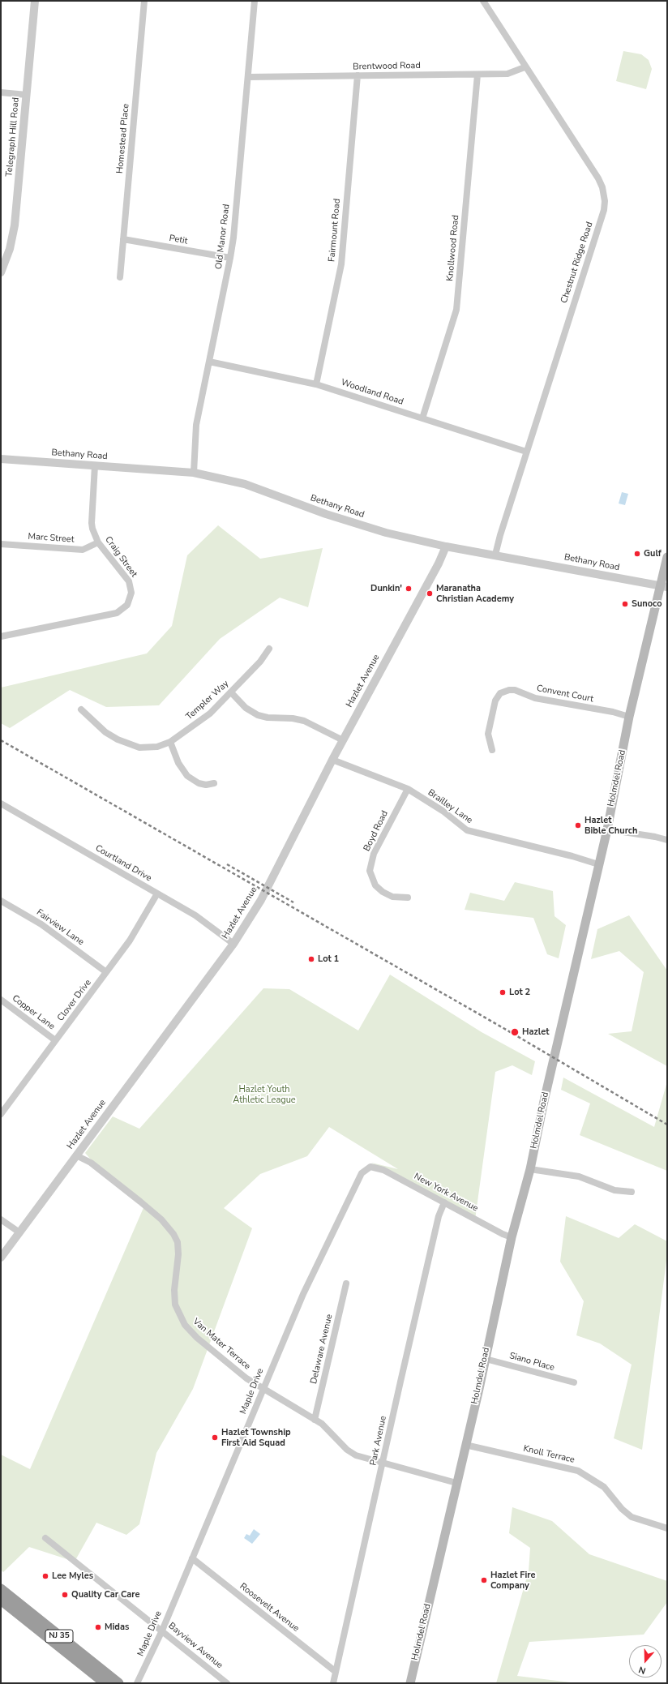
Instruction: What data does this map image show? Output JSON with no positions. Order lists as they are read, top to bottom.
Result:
{
  "streets": {
    "highway": ["NJ 35"],
    "main road": ["Holmdel Road"],
    "street": [
      "Brentwood Road",
      "Telegraph Hill Road",
      "Homestead Place",
      "Fairmount Road",
      "Old Manor Road",
      "Petit",
      "Knollwood Road",
      "Chestnut Ridge Road",
      "Woodland Road",
      "Bethany Road",
      "Marc Street",
      "Craig Street",
      "Hazlet Avenue",
      "Convent Court",
      "Templer Way",
      "Brailley Lane",
      "Boyd Road",
      "Courtland Drive",
      "Fairview Lane",
      "Clover Drive",
      "Copper Lane",
      "New York Avenue",
      "Van Mater Terrace",
      "Delaware Avenue",
      "Siano Place",
      "Maple Drive",
      "Park Avenue",
      "Knoll Terrace",
      "Roosevelt Avenue",
      "Bayview Avenue"
    ]
  },
  "crossings": [
    ["Brentwood Road", "Fairmount Road"],
    ["Brentwood Road", "Old Manor Road"],
    ["Brentwood Road", "Knollwood Road"],
    ["Brentwood Road", "Chestnut Ridge Road"],
    ["Homestead Place", "Petit"],
    ["Fairmount Road", "Woodland Road"],
    ["Old Manor Road", "Petit"],
    ["Old Manor Road", "Woodland Road"],
    ["Old Manor Road", "Bethany Road"],
    ["Knollwood Road", "Woodland Road"],
    ["Chestnut Ridge Road", "Woodland Road"],
    ["Chestnut Ridge Road", "Bethany Road"],
    ["Bethany Road", "Craig Street"],
    ["Bethany Road", "Hazlet Avenue"],
    ["Bethany Road", "Holmdel Road"],
    ["Marc Street", "Craig Street"],
    ["Hazlet Avenue", "Brailley Lane"],
    ["Hazlet Avenue", "Courtland Drive"],
    ["Hazlet Avenue", "Van Mater Terrace"],
    ["Convent Court", "Holmdel Road"],
    ["Holmdel Road", "Brailley Lane"],
    ["Holmdel Road", "New York Avenue"],
    ["Holmdel Road", "Van Mater Terrace"],
    ["Holmdel Road", "Siano Place"],
    ["Holmdel Road", "Knoll Terrace"],
    ["Brailley Lane", "Boyd Road"],
    ["Courtland Drive", "Clover Drive"],
    ["Fairview Lane", "Clover Drive"],
    ["Clover Drive", "Copper Lane"],
    ["New York Avenue", "Maple Drive"],
    ["New York Avenue", "Park Avenue"],
    ["Van Mater Terrace", "Delaware Avenue"],
    ["Van Mater Terrace", "Maple Drive"],
    ["Van Mater Terrace", "Park Avenue"],
    ["Maple Drive", "Roosevelt Avenue"],
    ["Maple Drive", "Bayview Avenue"],
    ["Park Avenue", "Roosevelt Avenue"]
  ],
  "parks": ["Hazlet Youth Athletic League"],
  "places": [
    "Gulf",
    "Dunkin'",
    "Maranatha Christian Academy",
    "Sunoco",
    "Hazlet Bible Church",
    "Lot 1",
    "Lot 2",
    "Hazlet",
    "Hazlet Township First Aid Squad",
    "Lee Myles",
    "Hazlet Fire Company",
    "Quality Car Care",
    "Midas"
  ],
  "north": "bottom"
}
